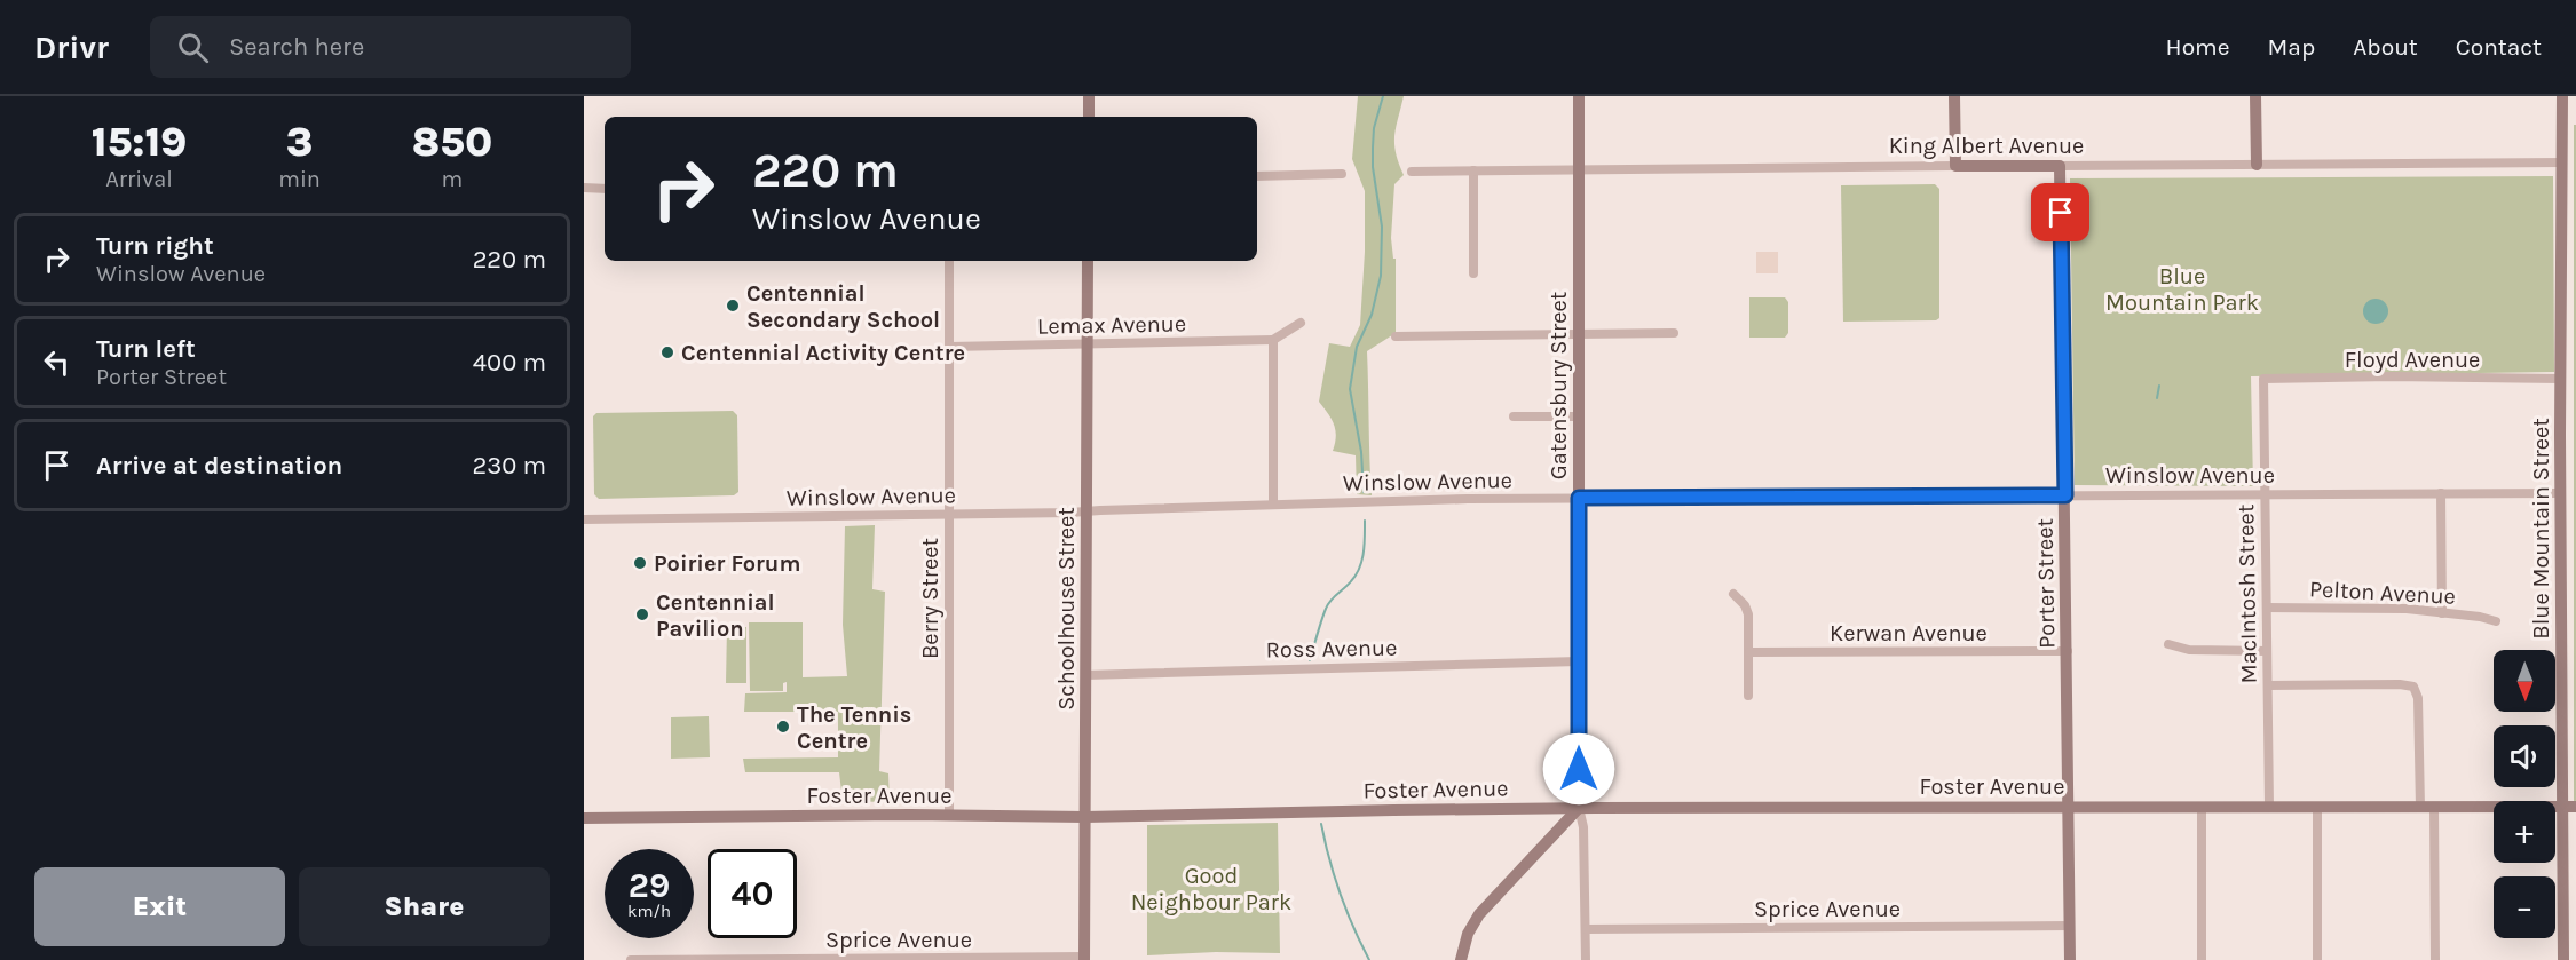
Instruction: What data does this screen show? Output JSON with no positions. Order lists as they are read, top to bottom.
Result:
{
  "streets": {
    "street": [
      "King Albert Avenue",
      "Lemax Avenue",
      "Floyd Avenue",
      "Gatensbury Street",
      "Winslow Avenue",
      "Blue Mountain Street",
      "Porter Street",
      "Pelton Avenue",
      "MacIntosh Street",
      "Berry Street",
      "Schoolhouse Street",
      "Kerwan Avenue",
      "Ross Avenue",
      "Foster Avenue",
      "Sprice Avenue"
    ]
  },
  "crossings": [
    ["King Albert Avenue", "Gatensbury Street"],
    ["King Albert Avenue", "Blue Mountain Street"],
    ["King Albert Avenue", "Porter Street"],
    ["Lemax Avenue", "Berry Street"],
    ["Lemax Avenue", "Schoolhouse Street"],
    ["Floyd Avenue", "Blue Mountain Street"],
    ["Floyd Avenue", "MacIntosh Street"],
    ["Gatensbury Street", "Winslow Avenue"],
    ["Gatensbury Street", "Ross Avenue"],
    ["Gatensbury Street", "Foster Avenue"],
    ["Winslow Avenue", "Blue Mountain Street"],
    ["Winslow Avenue", "Porter Street"],
    ["Winslow Avenue", "MacIntosh Street"],
    ["Winslow Avenue", "Berry Street"],
    ["Winslow Avenue", "Schoolhouse Street"],
    ["Blue Mountain Street", "Foster Avenue"],
    ["Porter Street", "Kerwan Avenue"],
    ["Porter Street", "Foster Avenue"],
    ["Porter Street", "Sprice Avenue"],
    ["Pelton Avenue", "MacIntosh Street"],
    ["MacIntosh Street", "Foster Avenue"],
    ["Berry Street", "Foster Avenue"],
    ["Schoolhouse Street", "Ross Avenue"],
    ["Schoolhouse Street", "Foster Avenue"],
    ["Schoolhouse Street", "Sprice Avenue"]
  ],
  "parks": ["Blue Mountain Park", "Good Neighbour Park"],
  "places": [
    "Centennial Secondary School",
    "Centennial Activity Centre",
    "Poirier Forum",
    "Centennial Pavilion",
    "The Tennis Centre"
  ],
  "north": "bottom",
  "page": {
    "header": "Drivr",
    "search": "Search here",
    "nav": [
      "Home",
      "Map",
      "About",
      "Contact"
    ],
    "eta": [
      "15:19",
      "Arrival",
      "3",
      "min",
      "850",
      "m"
    ],
    "turn": ["220 m", "Winslow Avenue"],
    "list": [
      {
        "name": "Turn right",
        "note": "Winslow Avenue",
        "value": "220 m"
      },
      {
        "name": "Turn left",
        "note": "Porter Street",
        "value": "400 m"
      },
      {
        "name": "Arrive at destination",
        "value": "230 m"
      }
    ],
    "map_buttons": ["+", "−"],
    "speed": "29 km/h",
    "limit": "40",
    "buttons": ["Exit", "Share"]
  }
}
